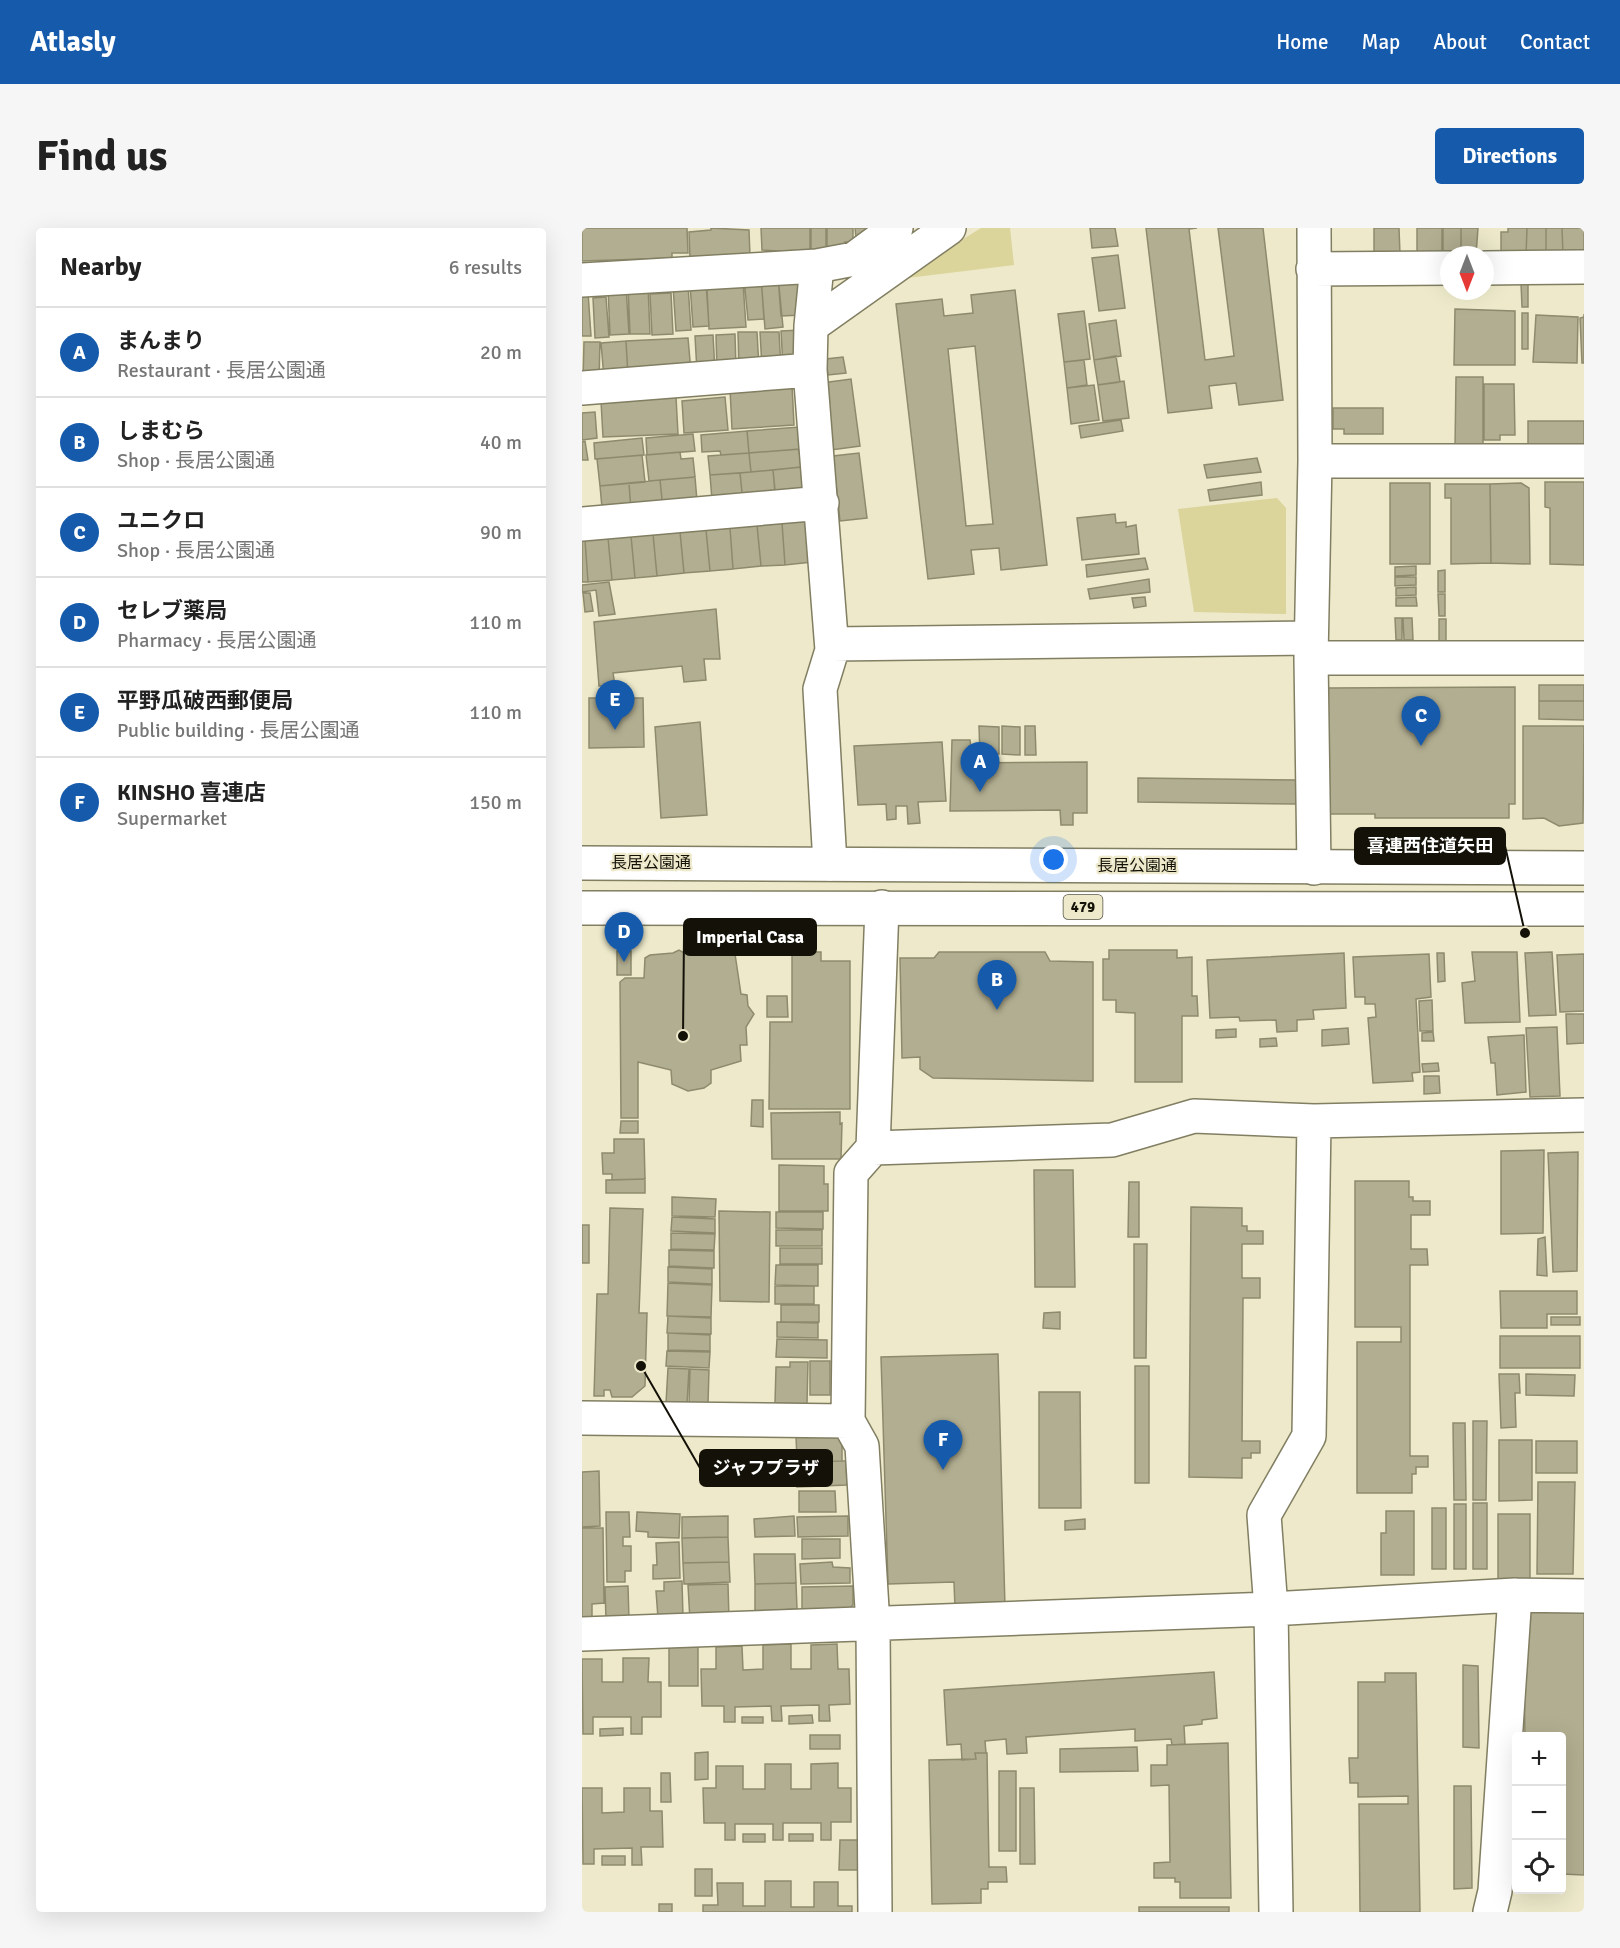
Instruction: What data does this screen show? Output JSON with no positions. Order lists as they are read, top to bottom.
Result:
{
  "streets": {
    "main road": ["長居公園通", "479"]
  },
  "places": ["喜連西住道矢田", "Imperial Casa", "ジャフプラザ"],
  "north": "bottom",
  "page": {
    "header": "Atlasly",
    "nav": [
      "Home",
      "Map",
      "About",
      "Contact"
    ],
    "buttons": "Directions",
    "title": "Find us",
    "heading": ["Nearby", "6 results"],
    "list": [
      {
        "mark": "A",
        "name": "まんまり",
        "note": "Restaurant · 長居公園通",
        "value": "20 m"
      },
      {
        "mark": "B",
        "name": "しまむら",
        "note": "Shop · 長居公園通",
        "value": "40 m"
      },
      {
        "mark": "C",
        "name": "ユニクロ",
        "note": "Shop · 長居公園通",
        "value": "90 m"
      },
      {
        "mark": "D",
        "name": "セレブ薬局",
        "note": "Pharmacy · 長居公園通",
        "value": "110 m"
      },
      {
        "mark": "E",
        "name": "平野瓜破西郵便局",
        "note": "Public building · 長居公園通",
        "value": "110 m"
      },
      {
        "mark": "F",
        "name": "KINSHO 喜連店",
        "note": "Supermarket",
        "value": "150 m"
      }
    ],
    "pins": [
      "E",
      "C",
      "A",
      "D",
      "B",
      "F"
    ],
    "map_buttons": ["+", "−"]
  }
}
